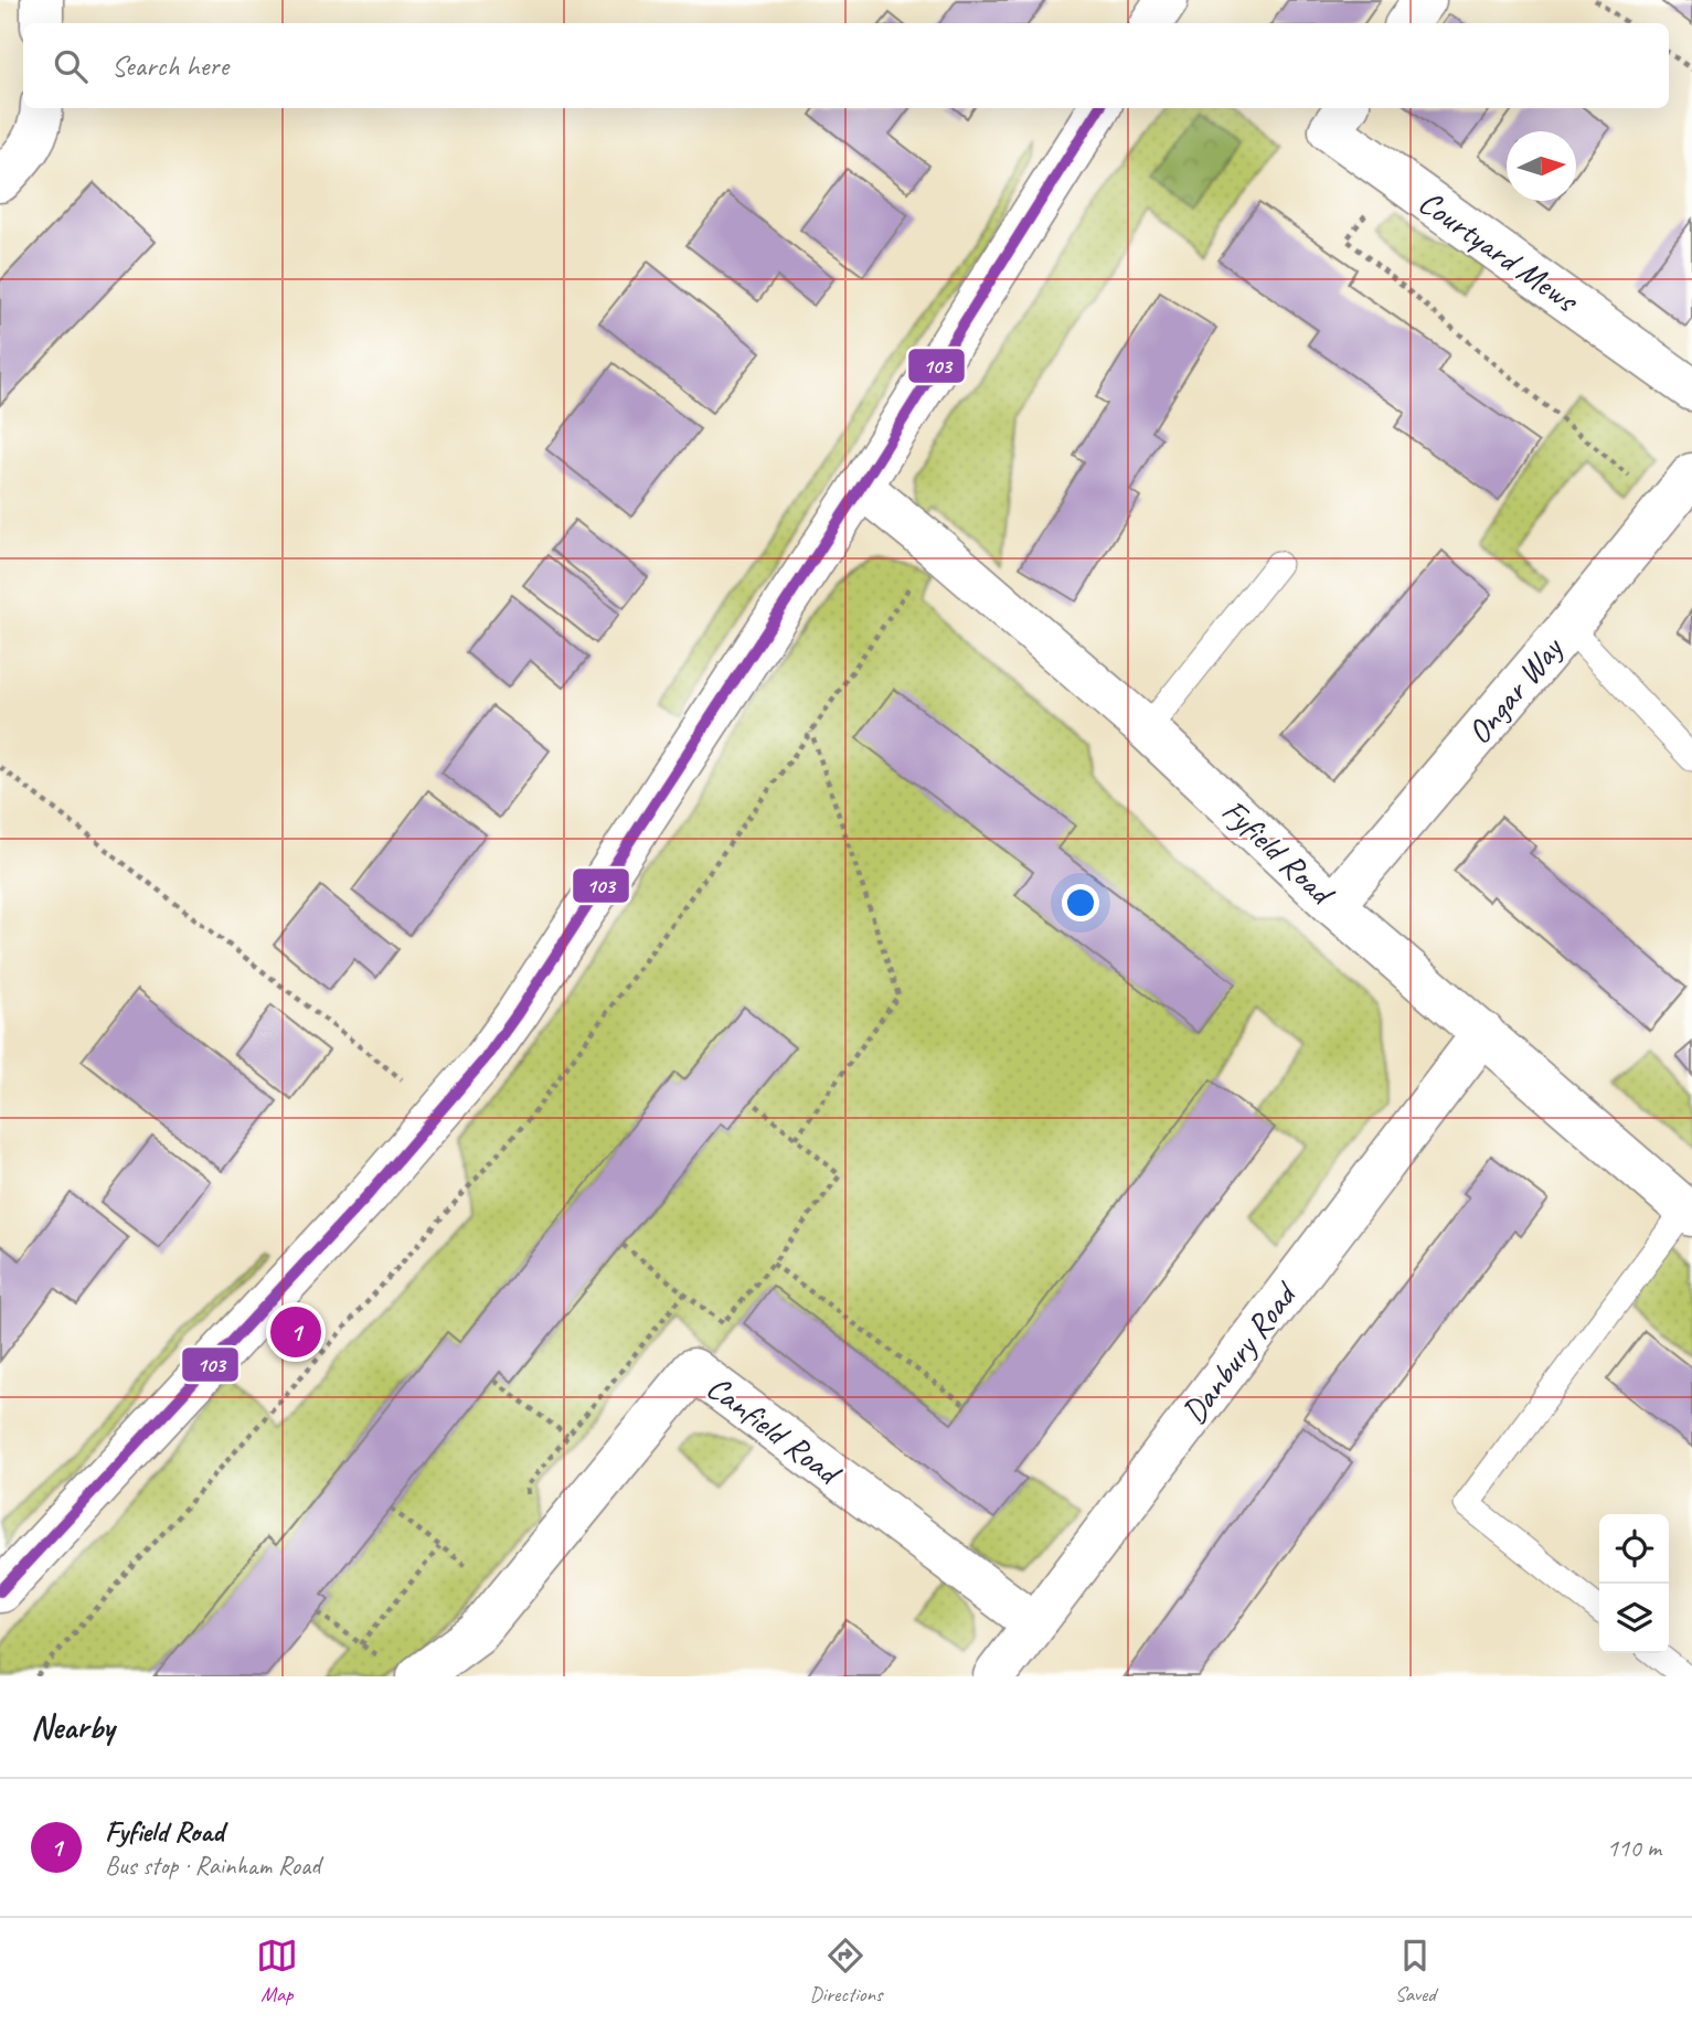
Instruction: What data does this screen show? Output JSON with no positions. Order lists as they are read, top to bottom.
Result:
{
  "streets": {
    "street": [
      "Courtyard Mews",
      "Ongar Way",
      "Fyfield Road",
      "Danbury Road",
      "Canfield Road"
    ]
  },
  "crossings": [
    ["Ongar Way", "Fyfield Road"],
    ["Fyfield Road", "Danbury Road"],
    ["Danbury Road", "Canfield Road"]
  ],
  "lines": ["transit line 103"],
  "north": "right",
  "page": {
    "search": "Search here",
    "pins": "1",
    "heading": "Nearby",
    "list": [
      {
        "mark": "1",
        "name": "Fyfield Road",
        "note": "Bus stop · Rainham Road",
        "value": "110 m"
      }
    ],
    "nav": ["Map", "Directions", "Saved"]
  }
}
